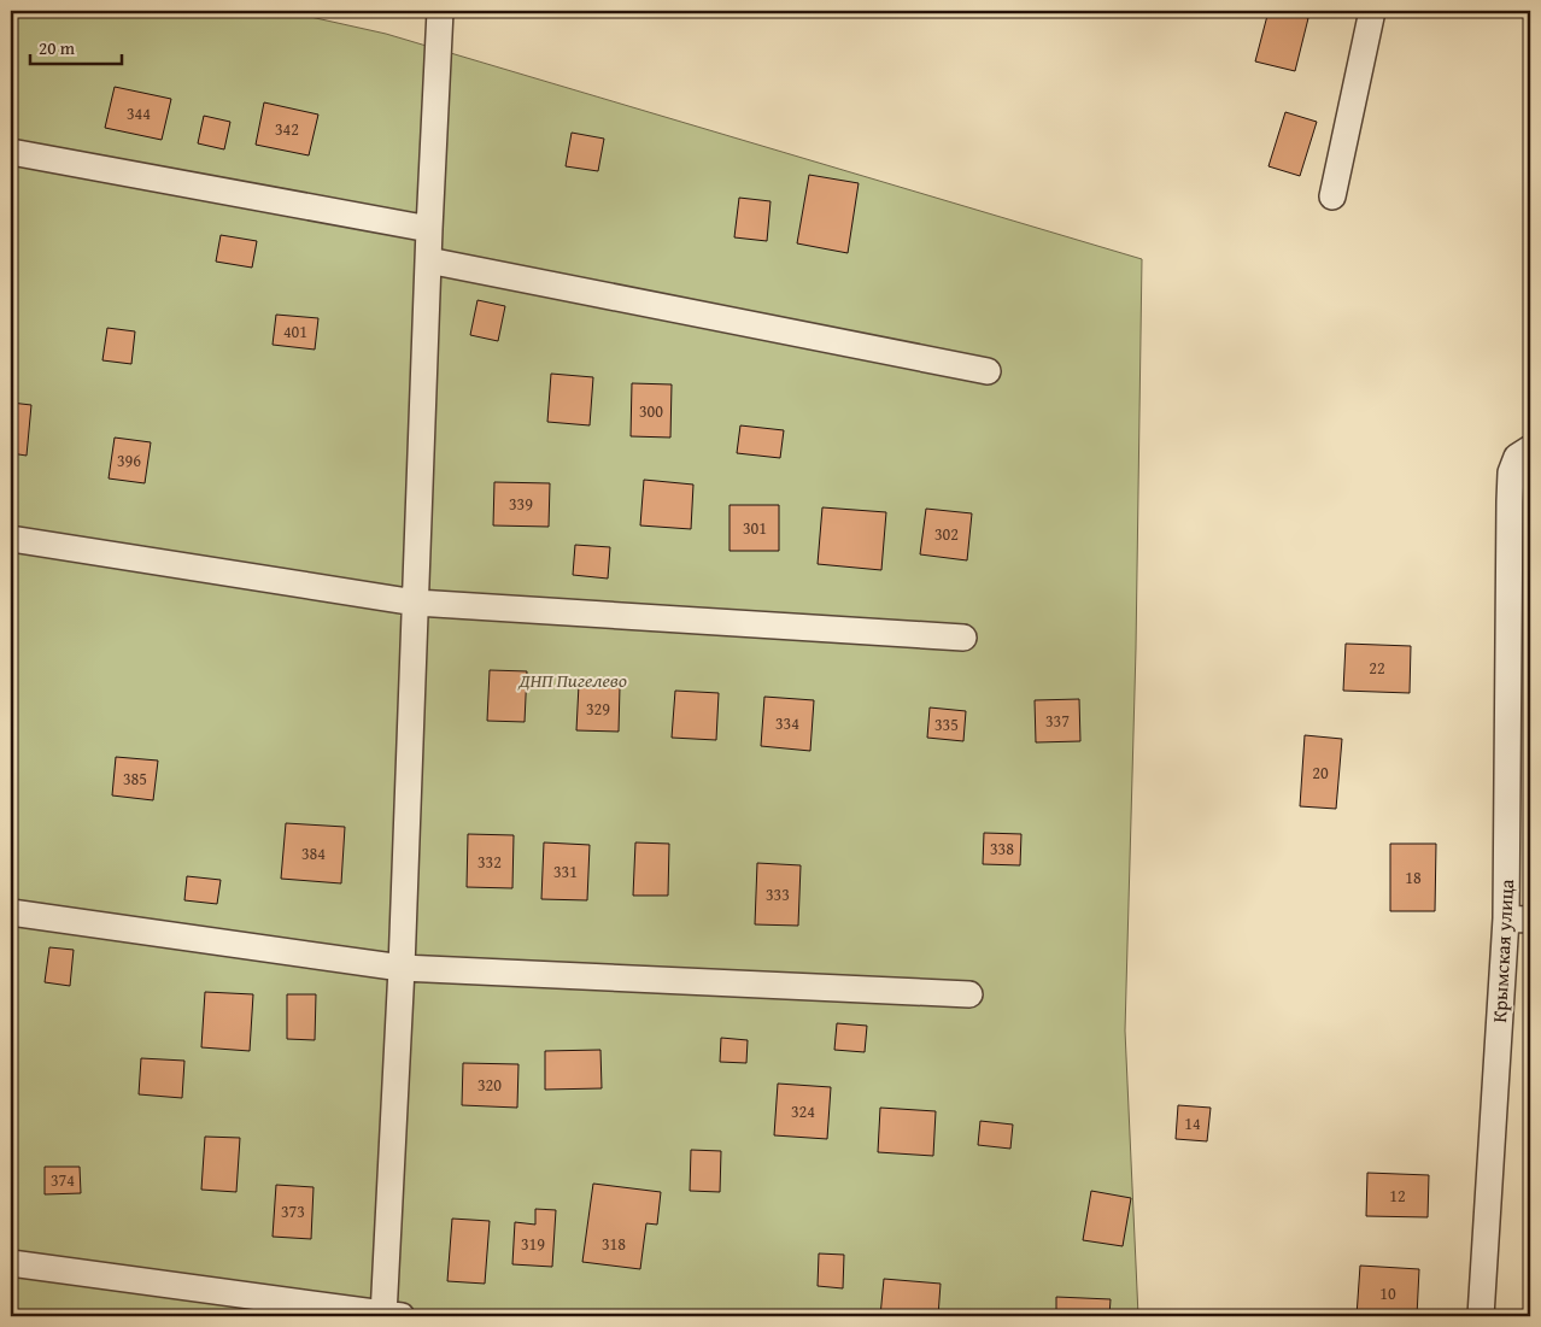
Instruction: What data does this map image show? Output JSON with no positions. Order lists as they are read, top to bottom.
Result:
{
  "streets": {
    "street": ["Крымская улица"]
  },
  "parks": ["ДНП Пигелево"],
  "house_numbers": [
    "344",
    "342",
    "401",
    "300",
    "396",
    "339",
    "301",
    "302",
    "22",
    "329",
    "337",
    "334",
    "335",
    "20",
    "385",
    "338",
    "384",
    "332",
    "331",
    "18",
    "333",
    "320",
    "324",
    "14",
    "374",
    "12",
    "373",
    "319",
    "318",
    "10"
  ],
  "scale_bar": "20 m"
}
